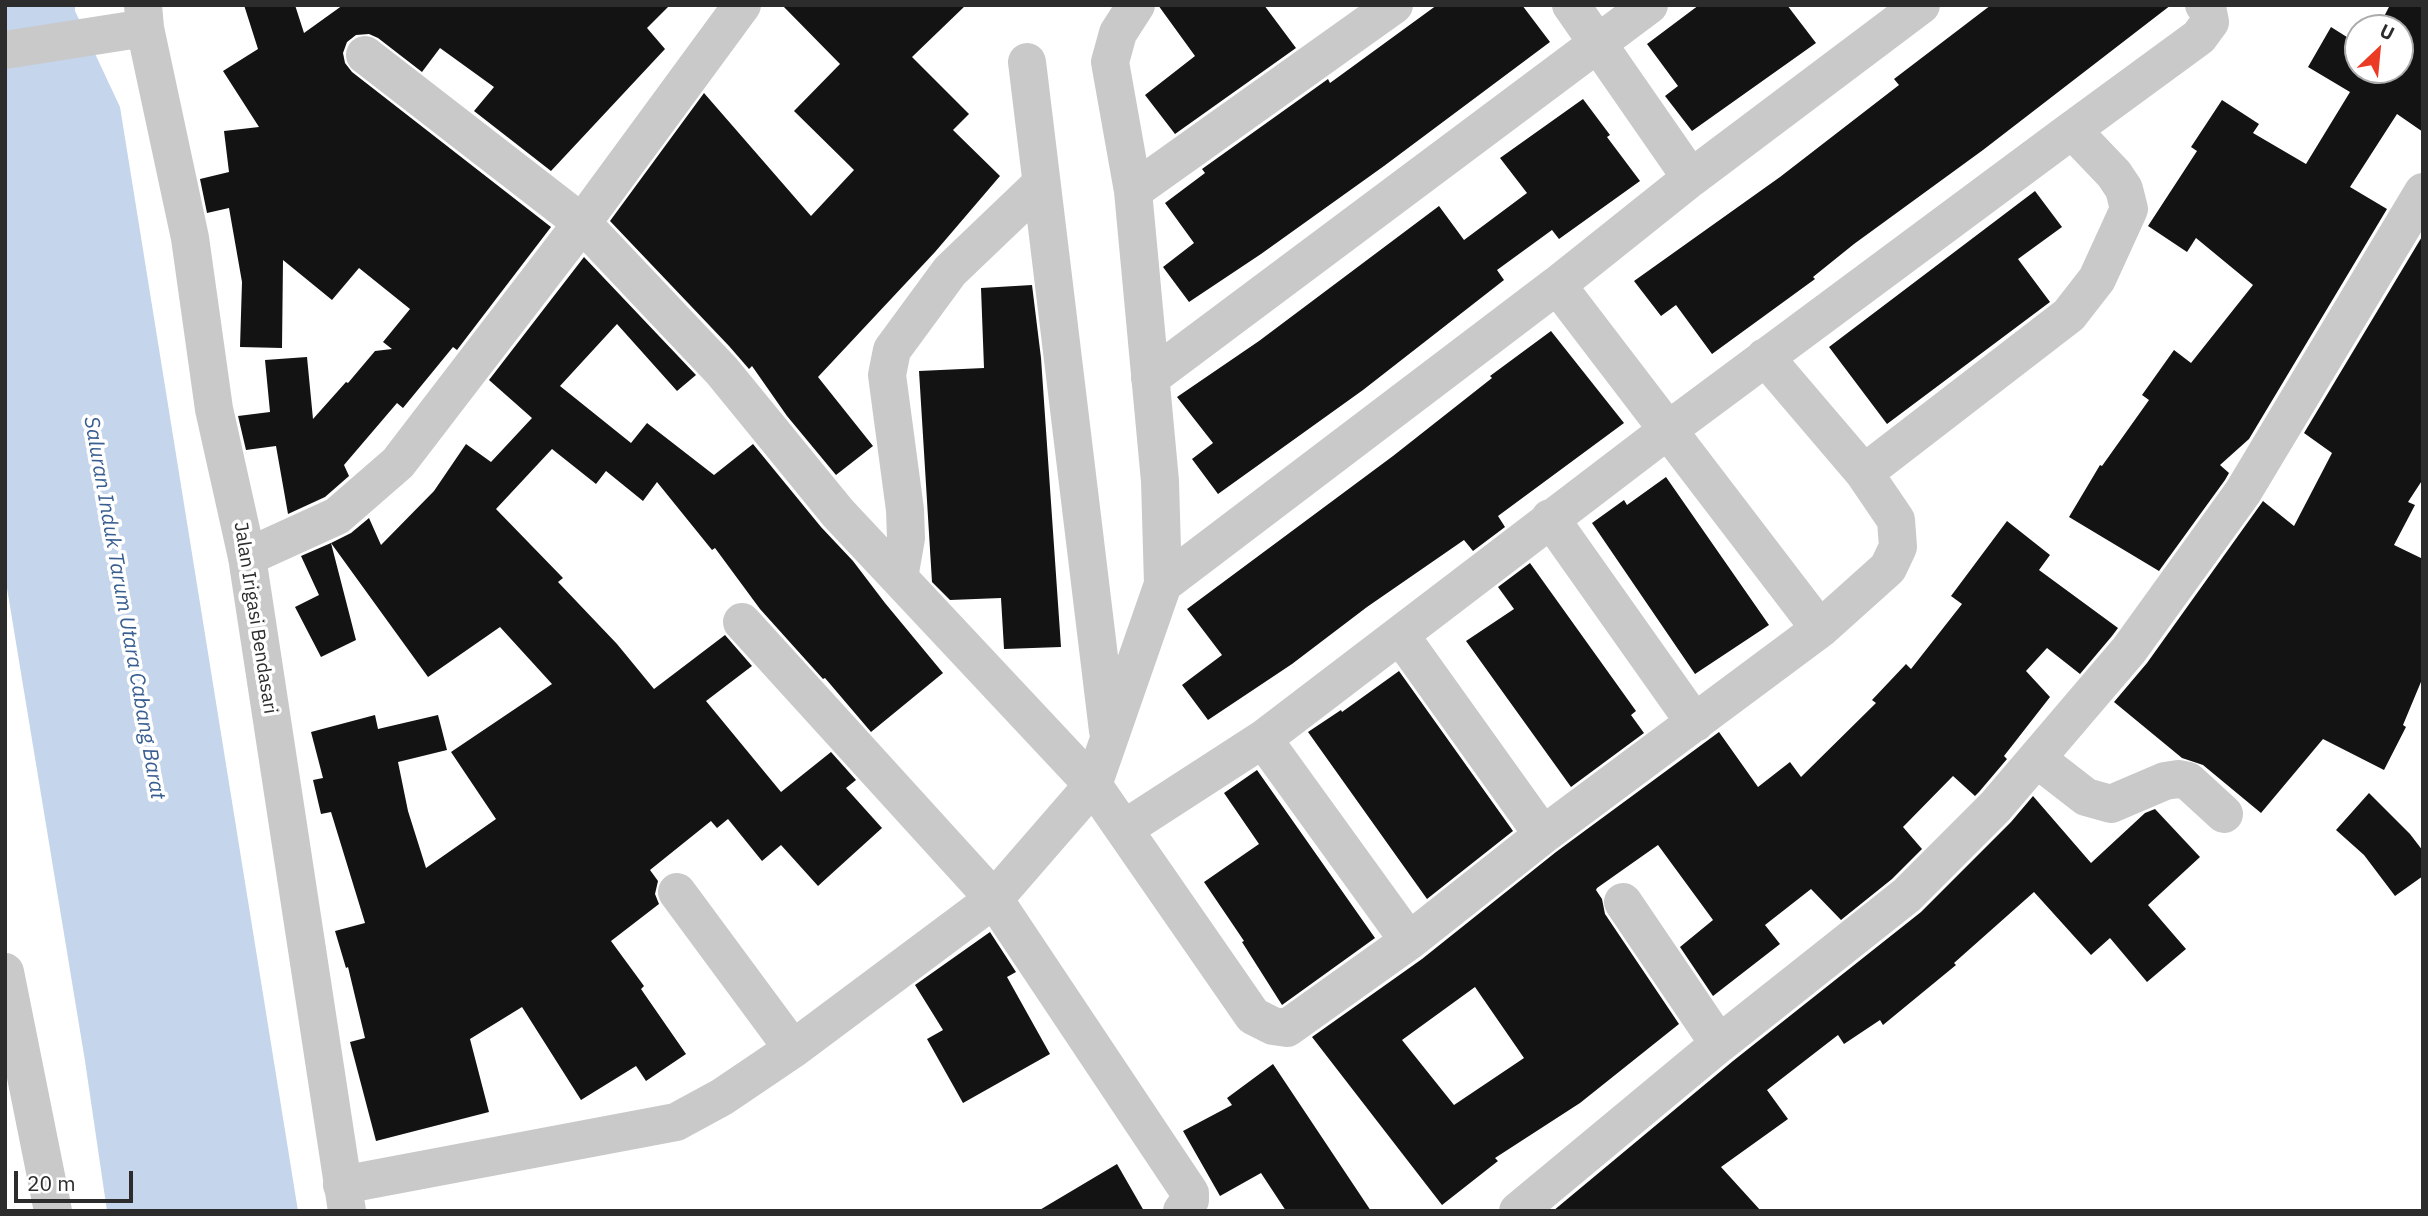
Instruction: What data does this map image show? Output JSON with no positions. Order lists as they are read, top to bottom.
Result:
{
  "streets": {
    "street": ["Jalan Irigasi Bendasari"]
  },
  "water": ["Saluran Induk Tarum Utara Cabang Barat"],
  "scale_bar": "20 m",
  "north": "top right"
}
